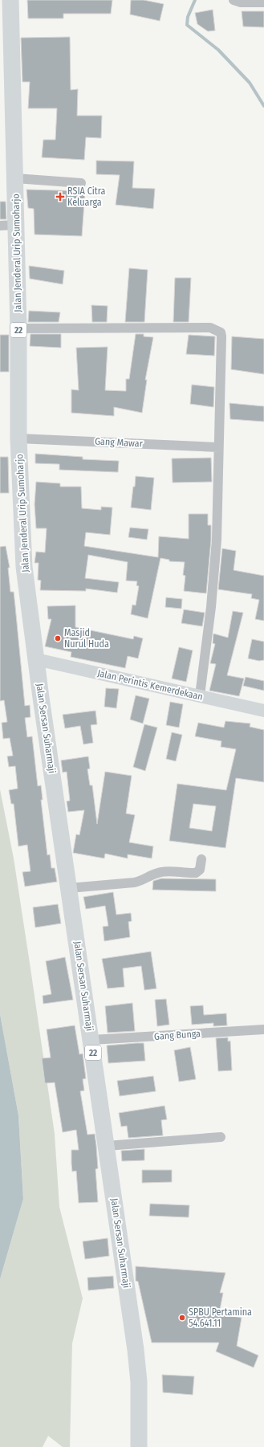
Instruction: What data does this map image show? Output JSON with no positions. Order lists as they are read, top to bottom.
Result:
{
  "streets": {
    "highway": ["Jalan Jenderal Urip Sumoharjo", "22", "Jalan Sersan Suharmaji"],
    "main road": ["Jalan Perintis Kemerdekaan"],
    "street": ["Gang Mawar", "Gang Bunga"]
  },
  "crossings": [
    ["Jalan Jenderal Urip Sumoharjo", "Gang Mawar"],
    ["Jalan Jenderal Urip Sumoharjo", "Jalan Perintis Kemerdekaan"],
    ["Jalan Jenderal Urip Sumoharjo", "Jalan Sersan Suharmaji"],
    ["Jalan Perintis Kemerdekaan", "Jalan Sersan Suharmaji"],
    ["Jalan Sersan Suharmaji", "Gang Bunga"]
  ],
  "places": {
    "health": ["RSIA Citra Keluarga"],
    "other": ["Masjid Nurul Huda", "SPBU Pertamina 54.641.11"]
  }
}
